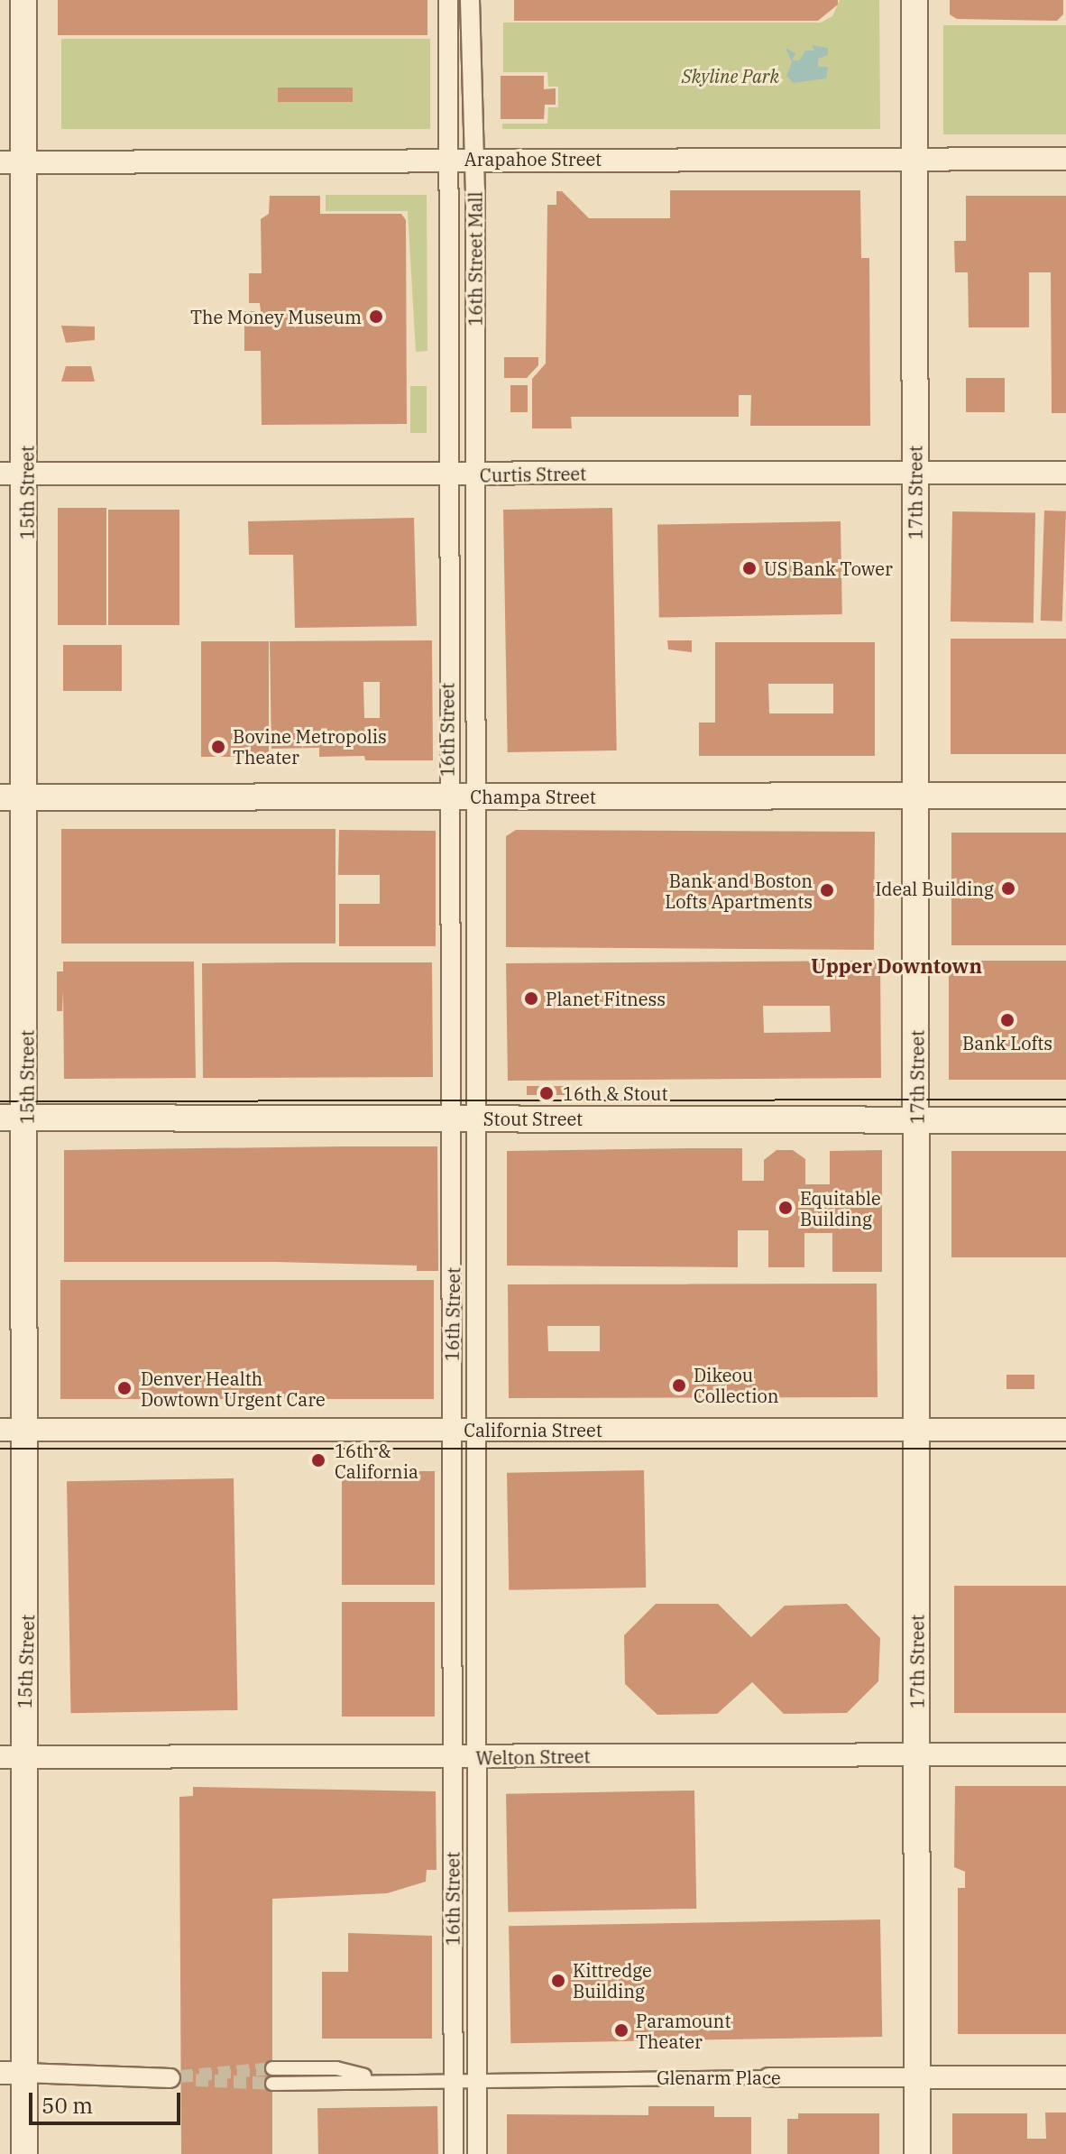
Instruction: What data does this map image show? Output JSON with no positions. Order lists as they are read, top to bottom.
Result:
{
  "streets": {
    "main road": [
      "15th Street",
      "17th Street",
      "Champa Street",
      "Stout Street"
    ],
    "street": [
      "Arapahoe Street",
      "16th Street Mall",
      "Curtis Street",
      "16th Street",
      "California Street",
      "Welton Street",
      "Glenarm Place"
    ]
  },
  "crossings": [
    ["Arapahoe Street", "16th Street Mall"],
    ["Arapahoe Street", "15th Street"],
    ["Arapahoe Street", "17th Street"],
    ["16th Street Mall", "Curtis Street"],
    ["16th Street Mall", "16th Street"],
    ["Curtis Street", "15th Street"],
    ["Curtis Street", "17th Street"],
    ["Curtis Street", "16th Street"],
    ["15th Street", "Champa Street"],
    ["15th Street", "Stout Street"],
    ["15th Street", "California Street"],
    ["15th Street", "Welton Street"],
    ["17th Street", "Champa Street"],
    ["17th Street", "Stout Street"],
    ["17th Street", "California Street"],
    ["17th Street", "Welton Street"],
    ["17th Street", "Glenarm Place"],
    ["16th Street", "Champa Street"],
    ["16th Street", "Stout Street"],
    ["16th Street", "California Street"],
    ["16th Street", "Welton Street"],
    ["16th Street", "Glenarm Place"]
  ],
  "districts": ["Upper Downtown"],
  "parks": ["Skyline Park"],
  "places": [
    "The Money Museum",
    "US Bank Tower",
    "Bovine Metropolis Theater",
    "Ideal Building",
    "Bank and Boston Lofts Apartments",
    "Planet Fitness",
    "Bank Lofts",
    "16th & Stout",
    "Equitable Building",
    "Dikeou Collection",
    "Denver Health Dowtown Urgent Care",
    "16th & California",
    "Kittredge Building",
    "Paramount Theater"
  ],
  "scale_bar": "50 m"
}
